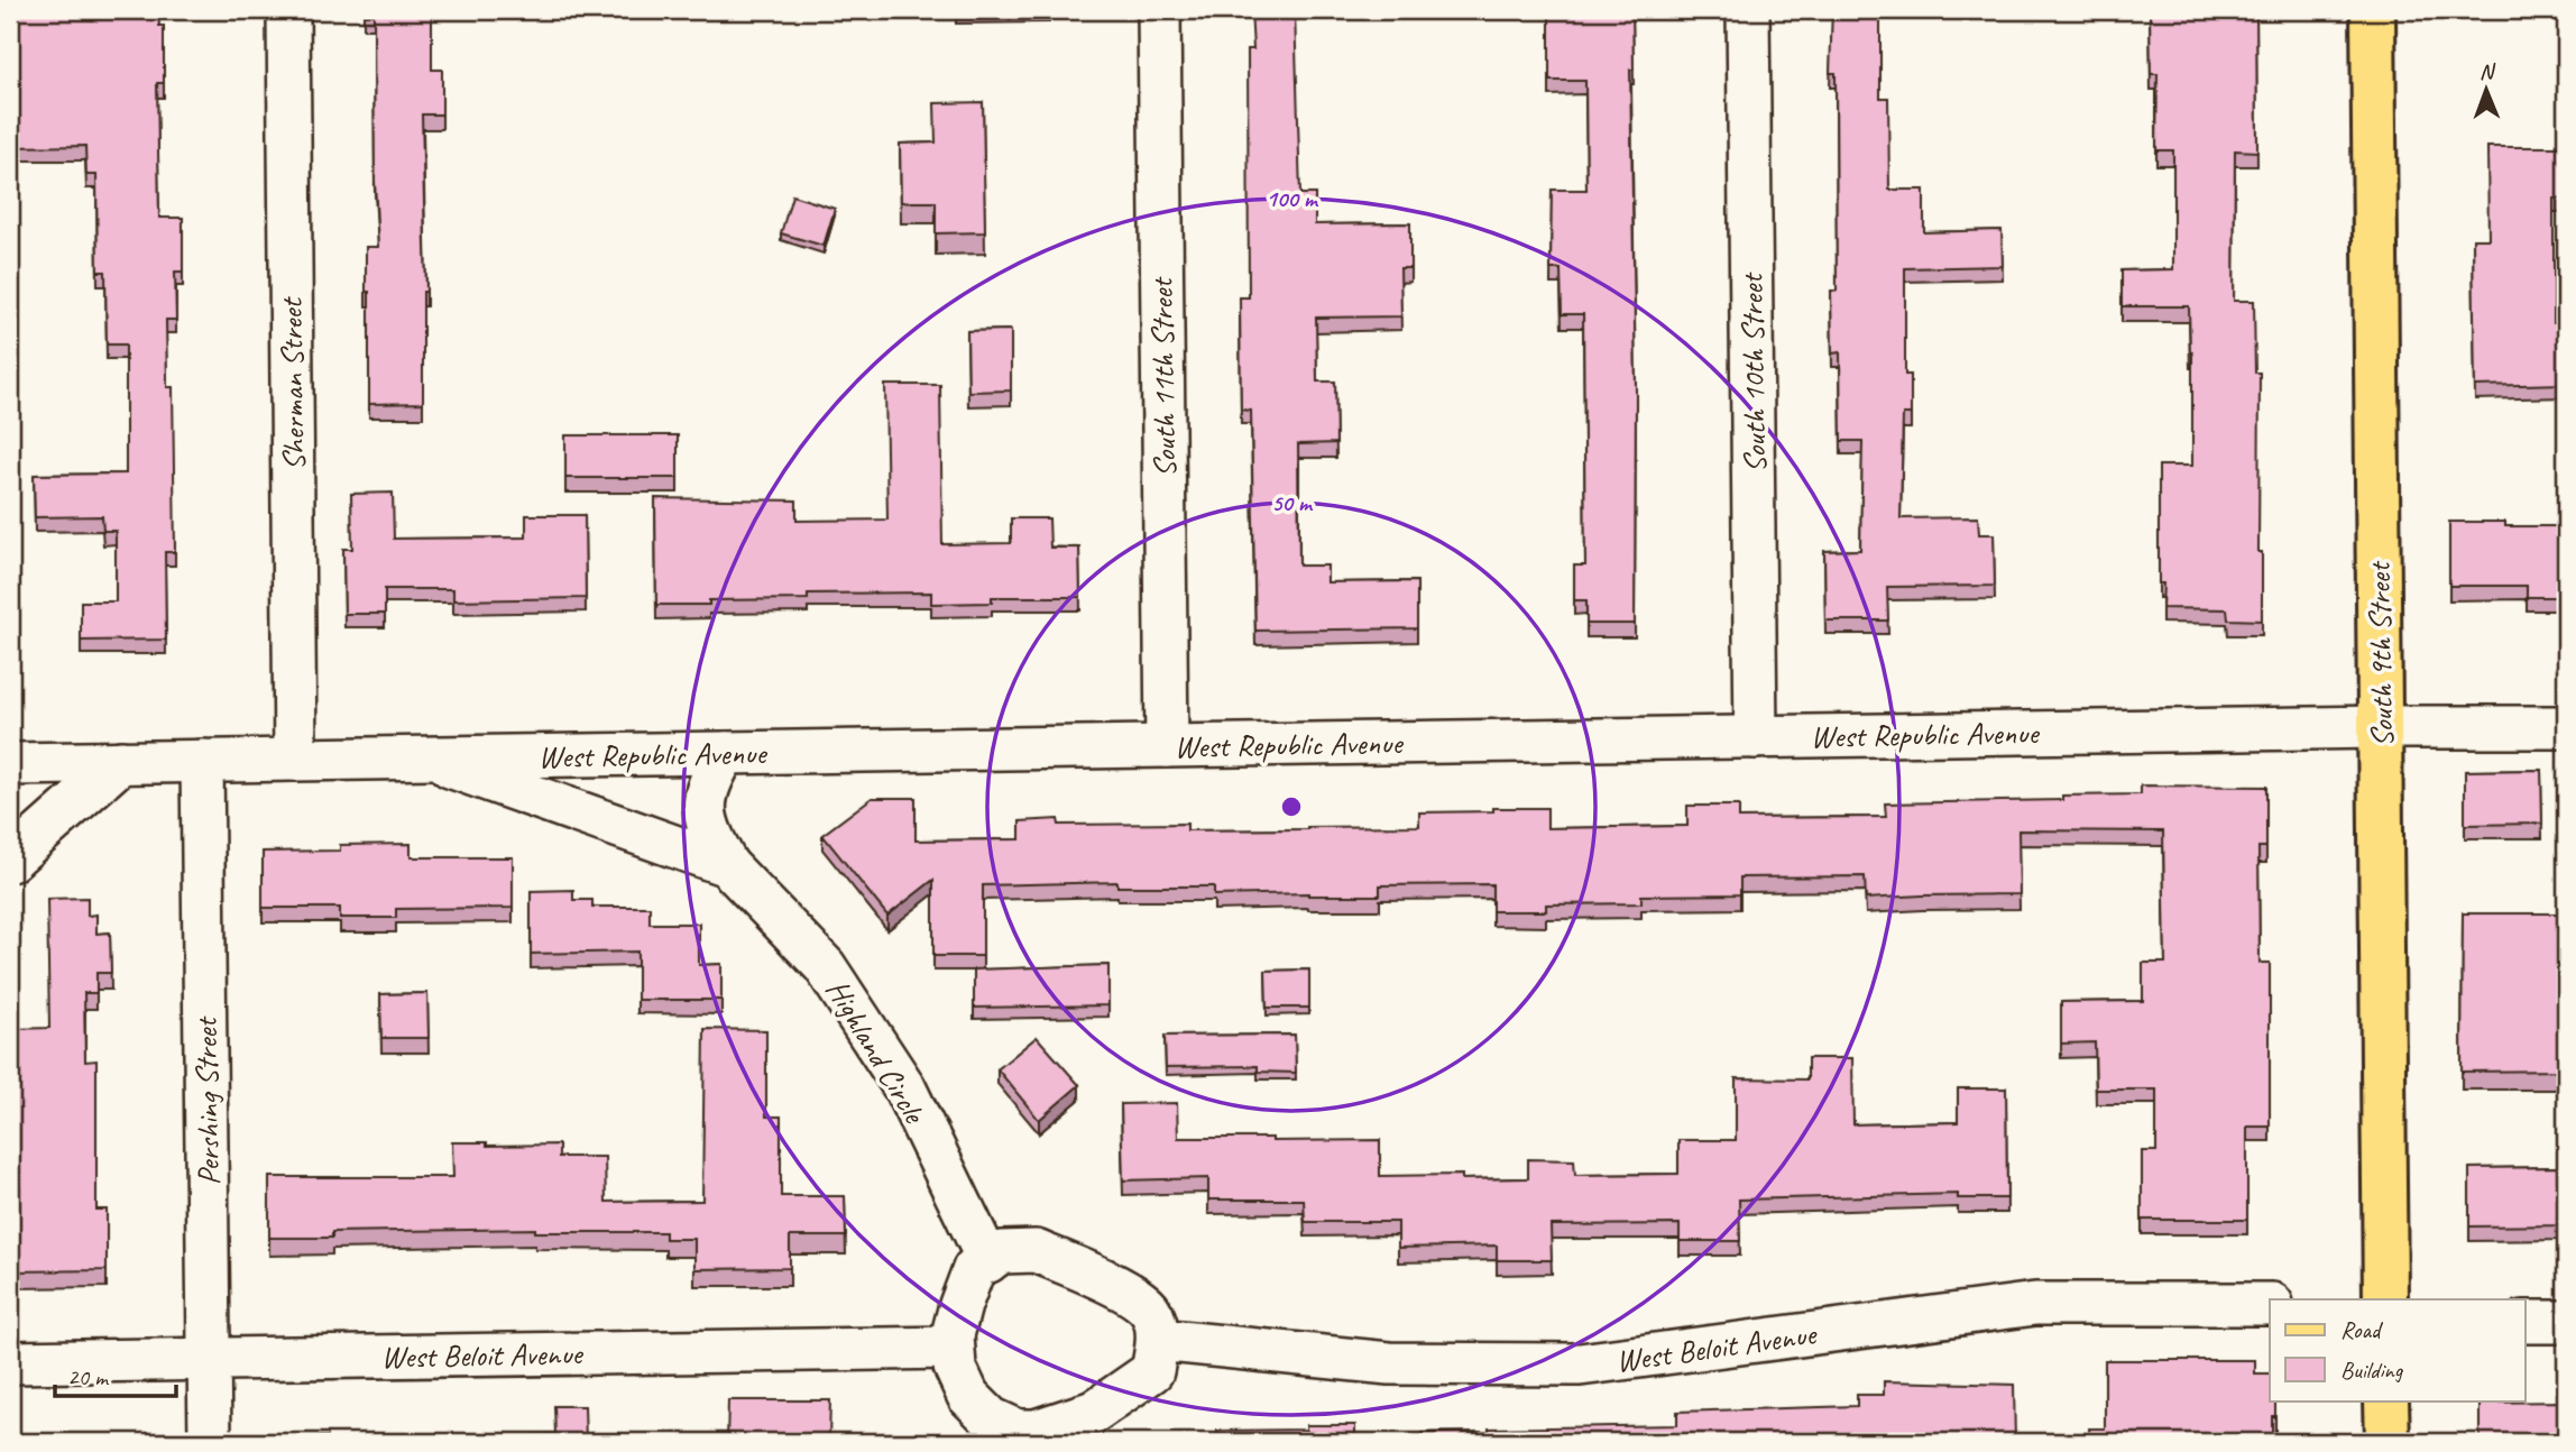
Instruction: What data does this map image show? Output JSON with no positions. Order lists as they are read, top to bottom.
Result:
{
  "streets": {
    "main road": ["South 9th Street"],
    "street": [
      "South 10th Street",
      "South 11th Street",
      "Sherman Street",
      "West Republic Avenue",
      "Highland Circle",
      "Pershing Street",
      "West Beloit Avenue"
    ]
  },
  "crossings": [
    ["South 10th Street", "West Republic Avenue"],
    ["South 11th Street", "West Republic Avenue"],
    ["Sherman Street", "West Republic Avenue"],
    ["South 9th Street", "West Republic Avenue"],
    ["West Republic Avenue", "Highland Circle"],
    ["West Republic Avenue", "Pershing Street"],
    ["Highland Circle", "West Beloit Avenue"],
    ["Pershing Street", "West Beloit Avenue"]
  ],
  "legend": ["Road", "Building"],
  "scale_bar": "20 m",
  "north": "top",
  "rings": ["100 m", "50 m"]
}
